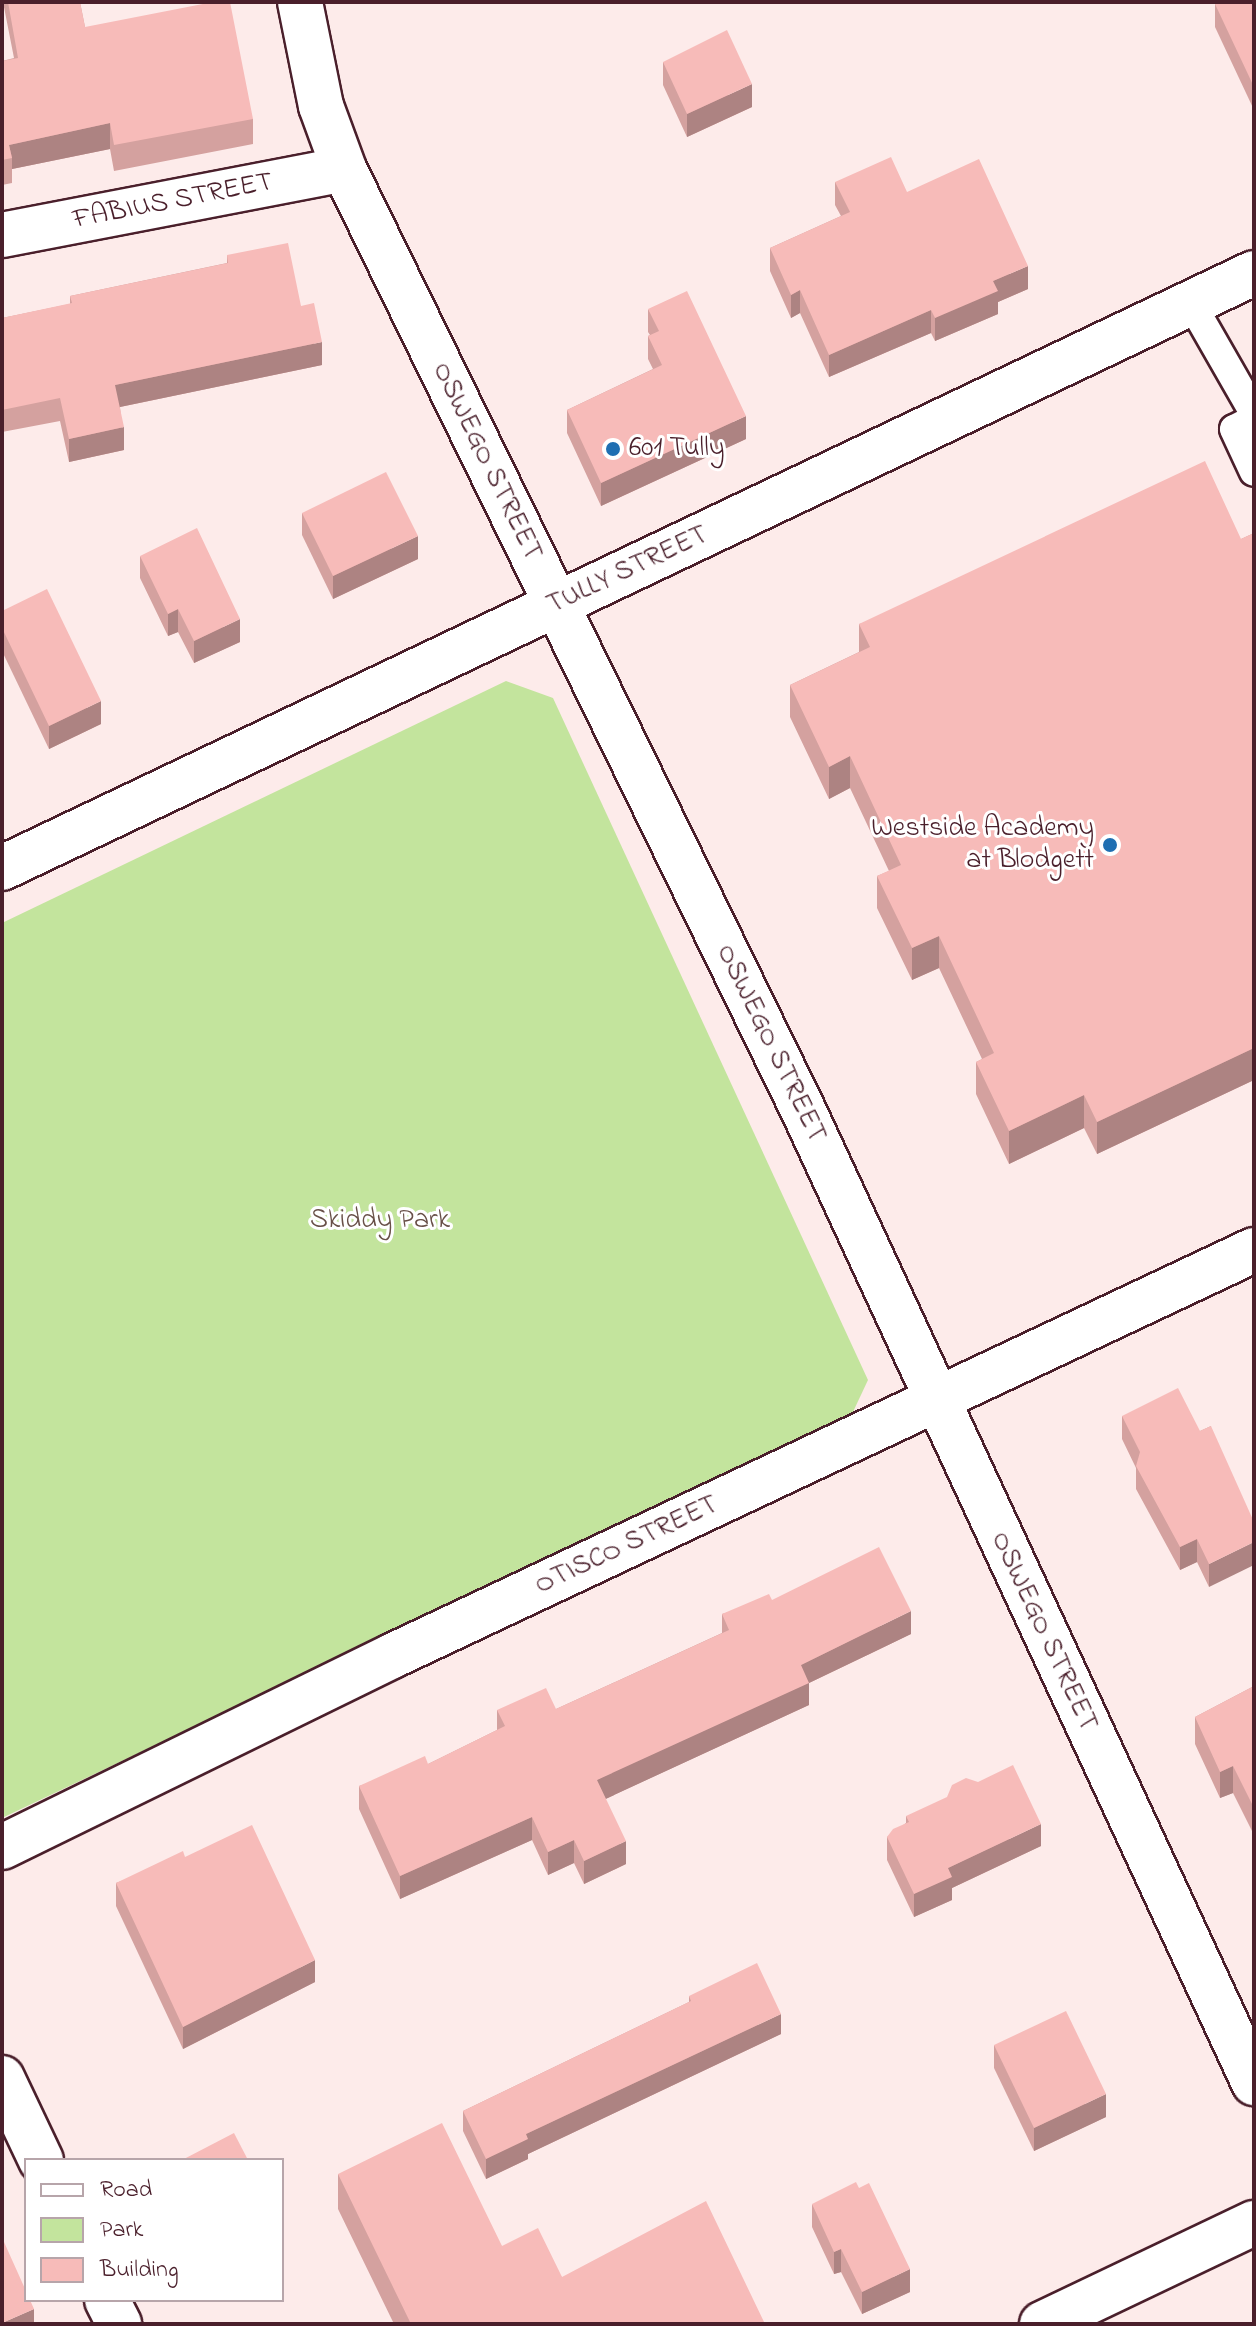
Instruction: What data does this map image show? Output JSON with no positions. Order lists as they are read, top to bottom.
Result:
{
  "streets": {
    "street": [
      "FABIUS STREET",
      "OSWEGO STREET",
      "TULLY STREET",
      "OTISCO STREET"
    ]
  },
  "crossings": [
    ["FABIUS STREET", "OSWEGO STREET"],
    ["OSWEGO STREET", "TULLY STREET"],
    ["OSWEGO STREET", "OTISCO STREET"]
  ],
  "parks": ["Skiddy Park"],
  "places": ["601 Tully", "Westside Academy at Blodgett"],
  "legend": ["Road", "Park", "Building"]
}
